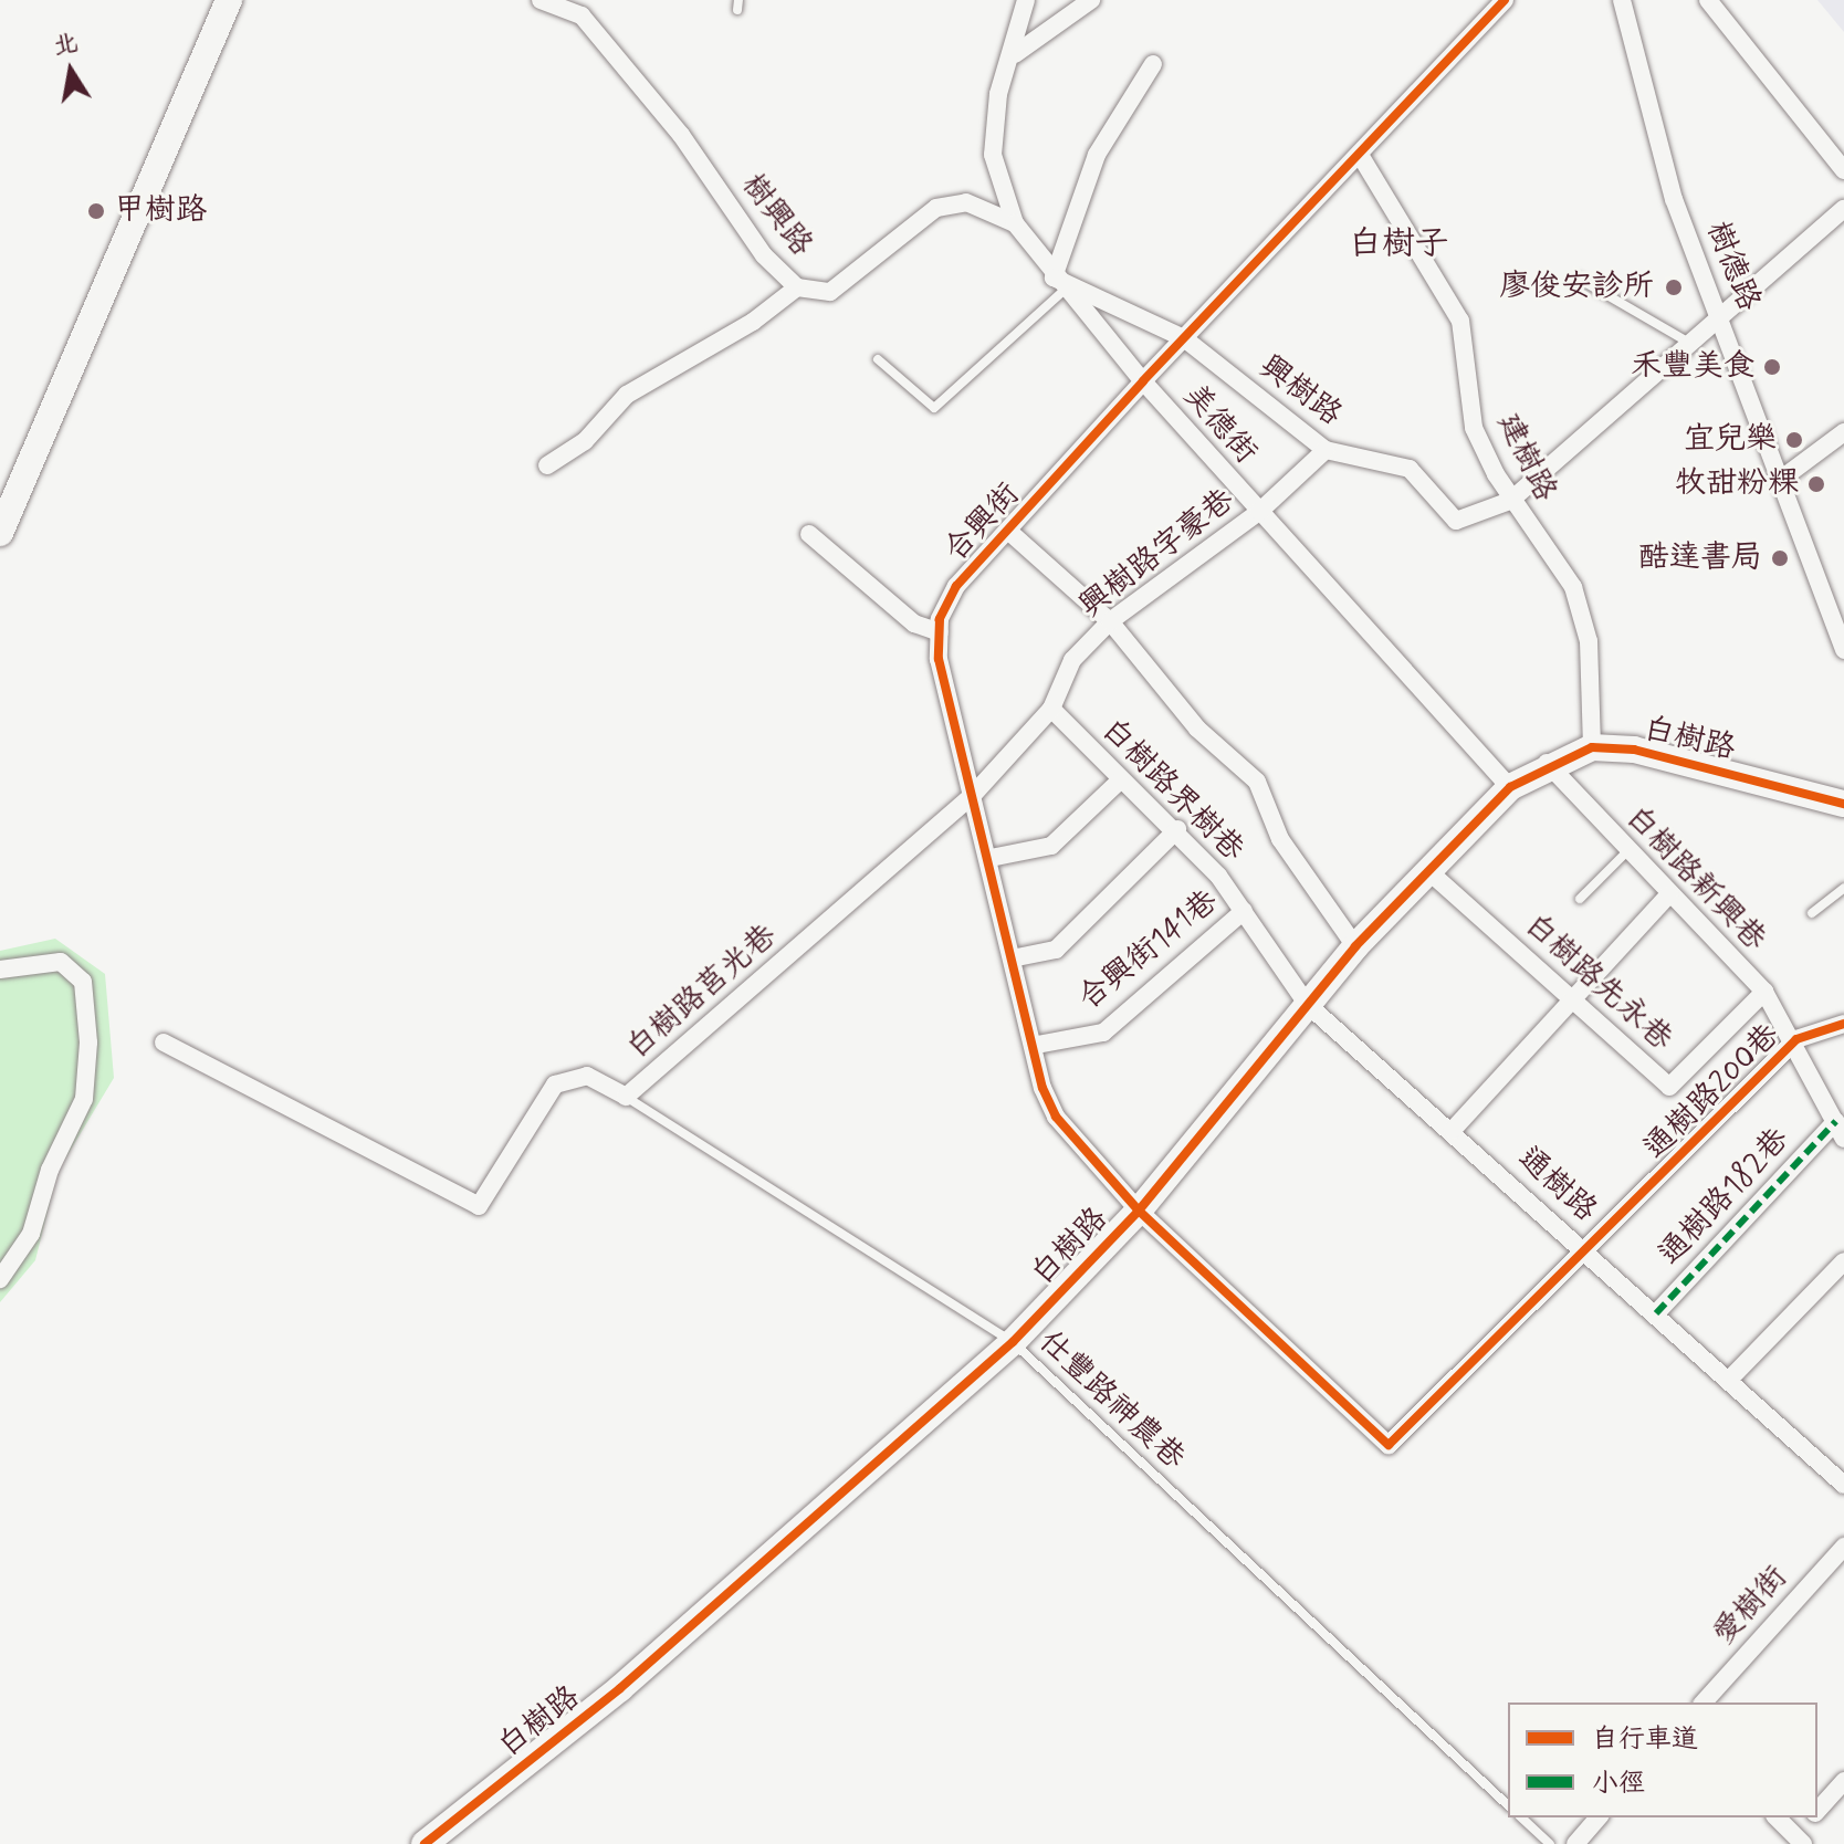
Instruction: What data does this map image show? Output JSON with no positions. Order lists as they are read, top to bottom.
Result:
{
  "streets": {
    "street": [
      "樹興路",
      "樹德路",
      "興樹路",
      "美德街",
      "建樹路",
      "合興街",
      "興樹路字豪巷",
      "白樹路",
      "白樹路界樹巷",
      "白樹路新興巷",
      "合興街141巷",
      "白樹路先永巷",
      "白樹路莒光巷",
      "通樹路200巷",
      "通樹路",
      "通樹路182巷",
      "愛樹街"
    ],
    "lane": ["仕豐路神農巷"]
  },
  "crossings": [
    ["樹興路", "美德街"],
    ["興樹路", "美德街"],
    ["興樹路", "建樹路"],
    ["興樹路", "合興街"],
    ["興樹路", "興樹路字豪巷"],
    ["美德街", "合興街"],
    ["美德街", "興樹路字豪巷"],
    ["美德街", "白樹路"],
    ["建樹路", "合興街"],
    ["建樹路", "白樹路"],
    ["合興街", "興樹路字豪巷"],
    ["合興街", "白樹路"],
    ["合興街", "合興街141巷"],
    ["合興街", "白樹路莒光巷"],
    ["合興街", "通樹路200巷"],
    ["興樹路字豪巷", "白樹路界樹巷"],
    ["興樹路字豪巷", "白樹路莒光巷"],
    ["白樹路", "白樹路界樹巷"],
    ["白樹路", "白樹路新興巷"],
    ["白樹路", "白樹路先永巷"],
    ["白樹路", "通樹路200巷"],
    ["白樹路", "通樹路"],
    ["白樹路", "仕豐路神農巷"],
    ["白樹路界樹巷", "合興街141巷"],
    ["白樹路界樹巷", "通樹路"],
    ["白樹路新興巷", "白樹路先永巷"],
    ["白樹路新興巷", "通樹路200巷"],
    ["白樹路新興巷", "通樹路182巷"],
    ["白樹路莒光巷", "仕豐路神農巷"],
    ["通樹路200巷", "通樹路"],
    ["通樹路", "通樹路182巷"]
  ],
  "districts": ["白樹子"],
  "places": [
    "甲樹路",
    "廖俊安診所",
    "禾豐美食",
    "宜兒樂",
    "牧甜粉粿",
    "酷達書局"
  ],
  "legend": ["自行車道", "小徑"],
  "north": "top"
}
